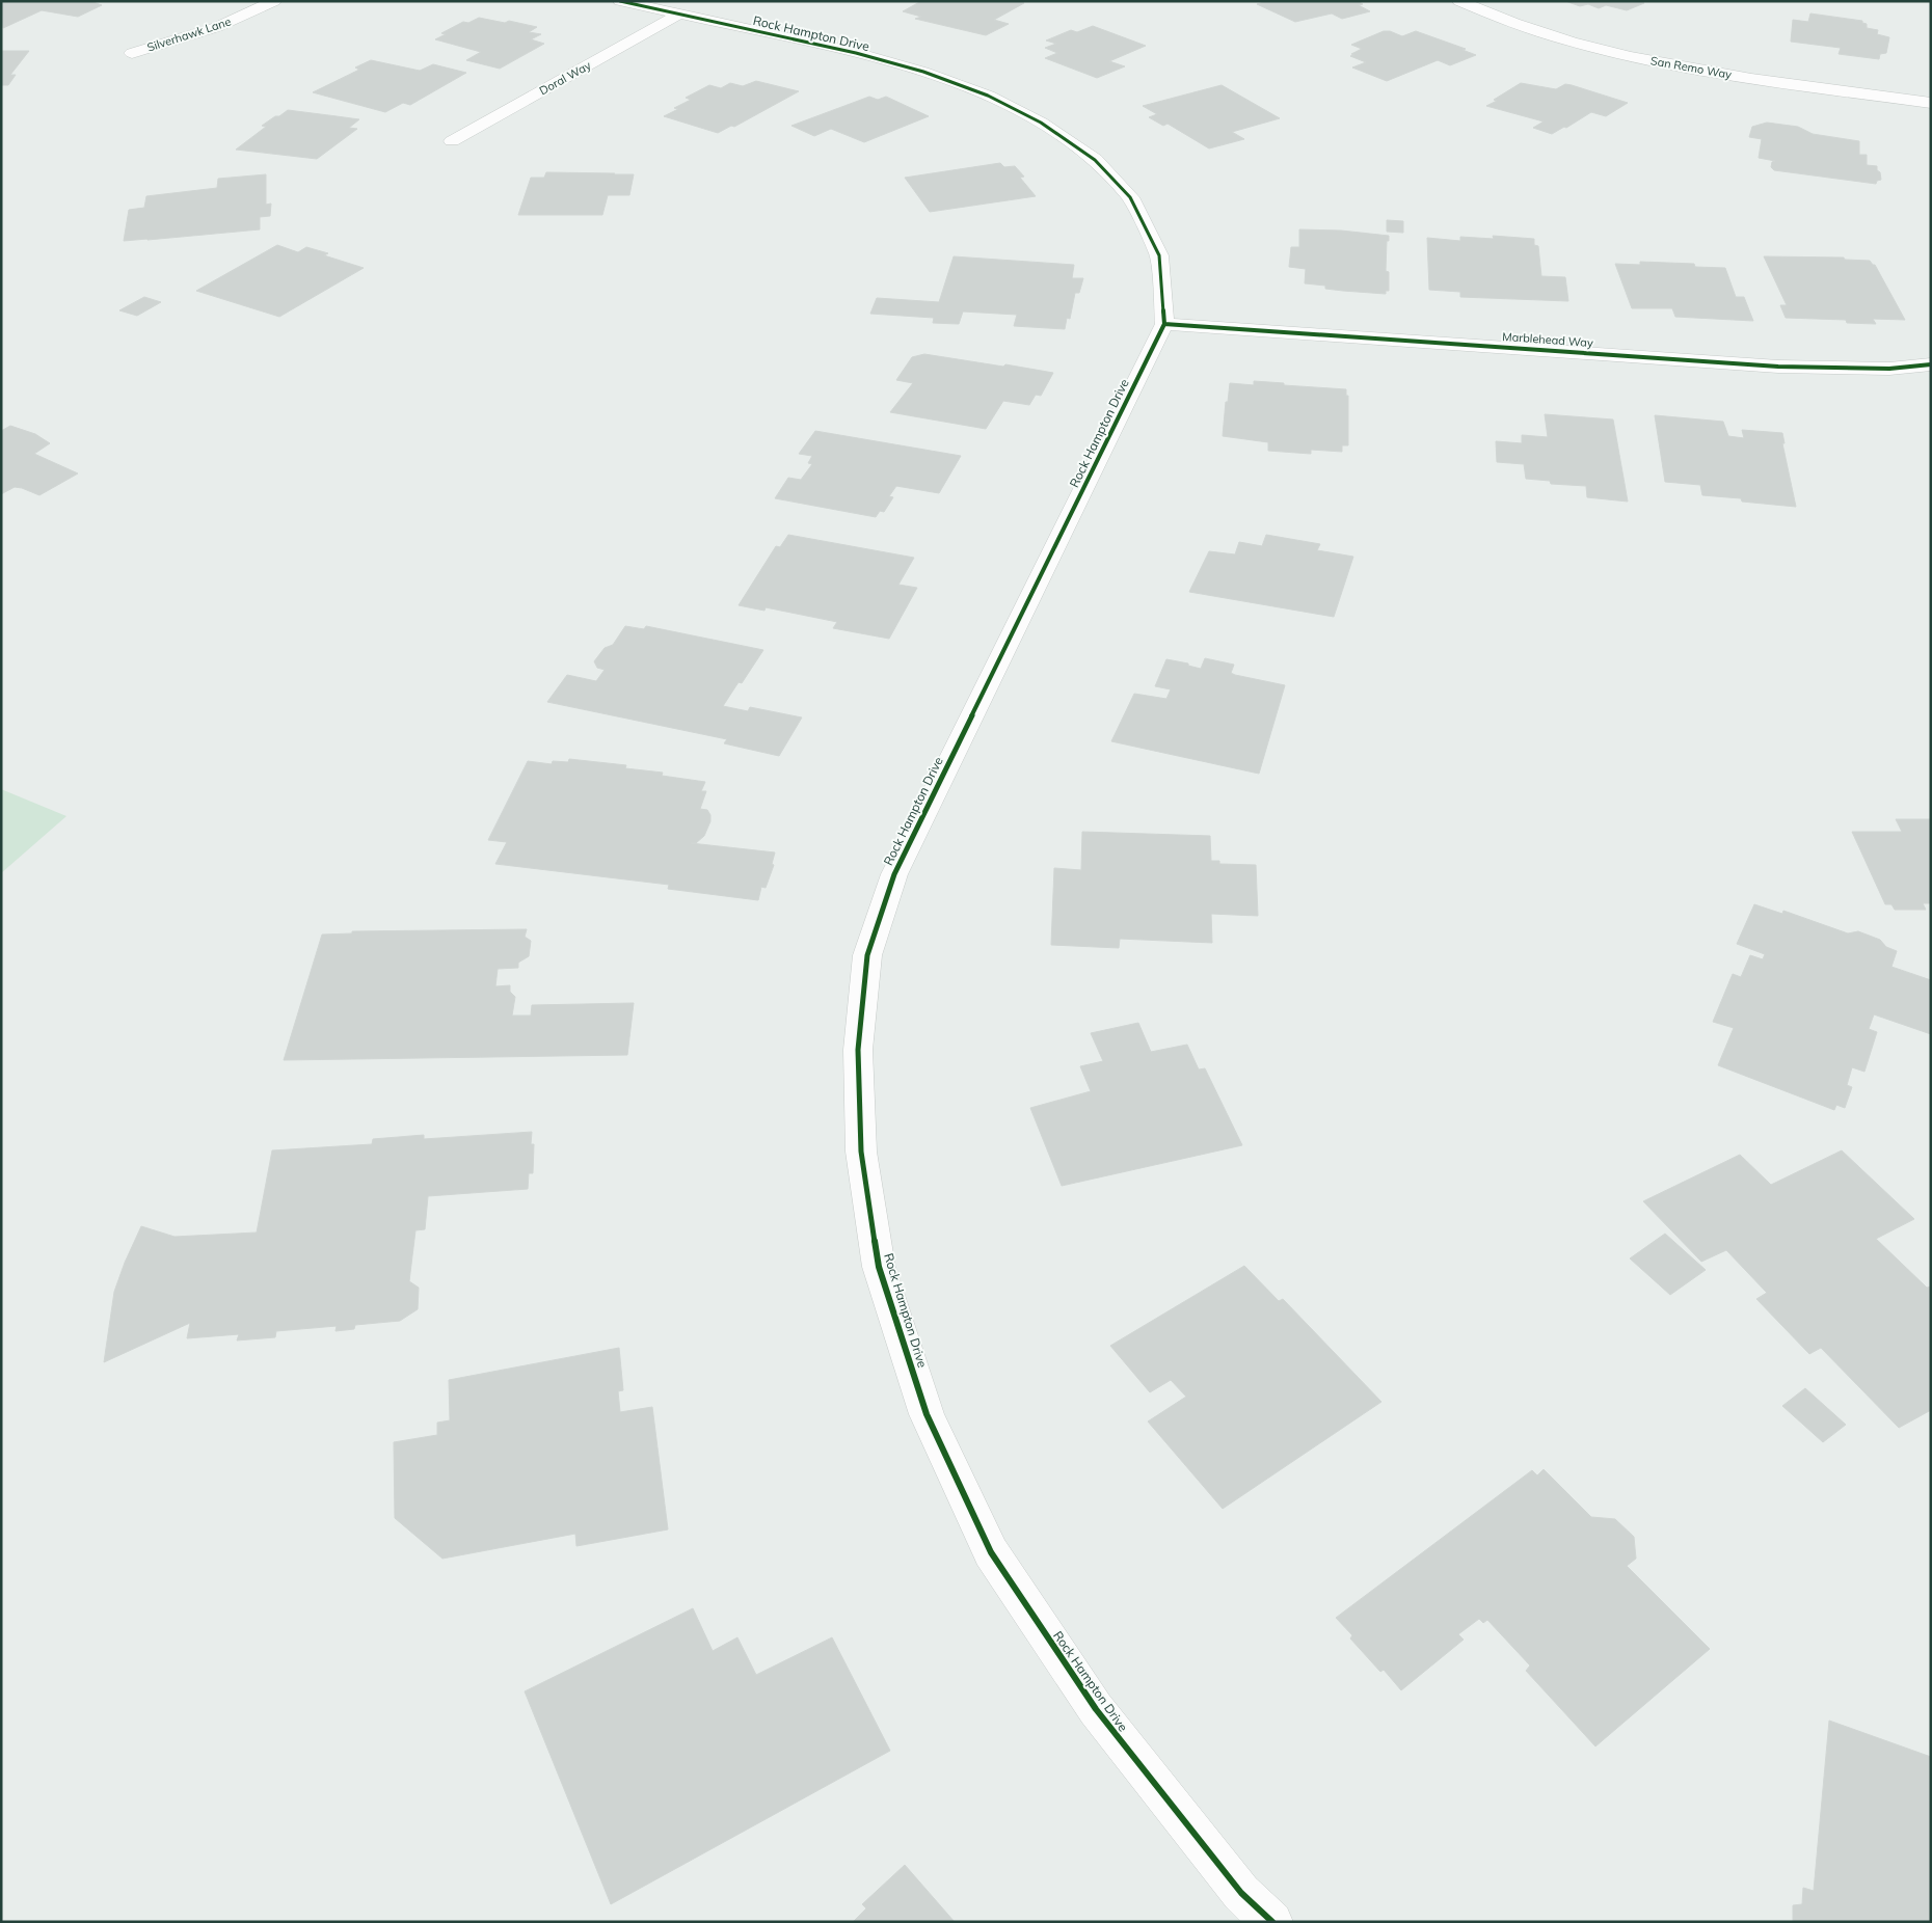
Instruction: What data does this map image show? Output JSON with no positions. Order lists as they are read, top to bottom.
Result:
{
  "streets": {
    "street": [
      "Rock Hampton Drive",
      "Silverhawk Lane",
      "San Remo Way",
      "Doral Way",
      "Marblehead Way"
    ]
  },
  "crossings": [
    ["Rock Hampton Drive", "Doral Way"],
    ["Rock Hampton Drive", "Marblehead Way"]
  ]
}
